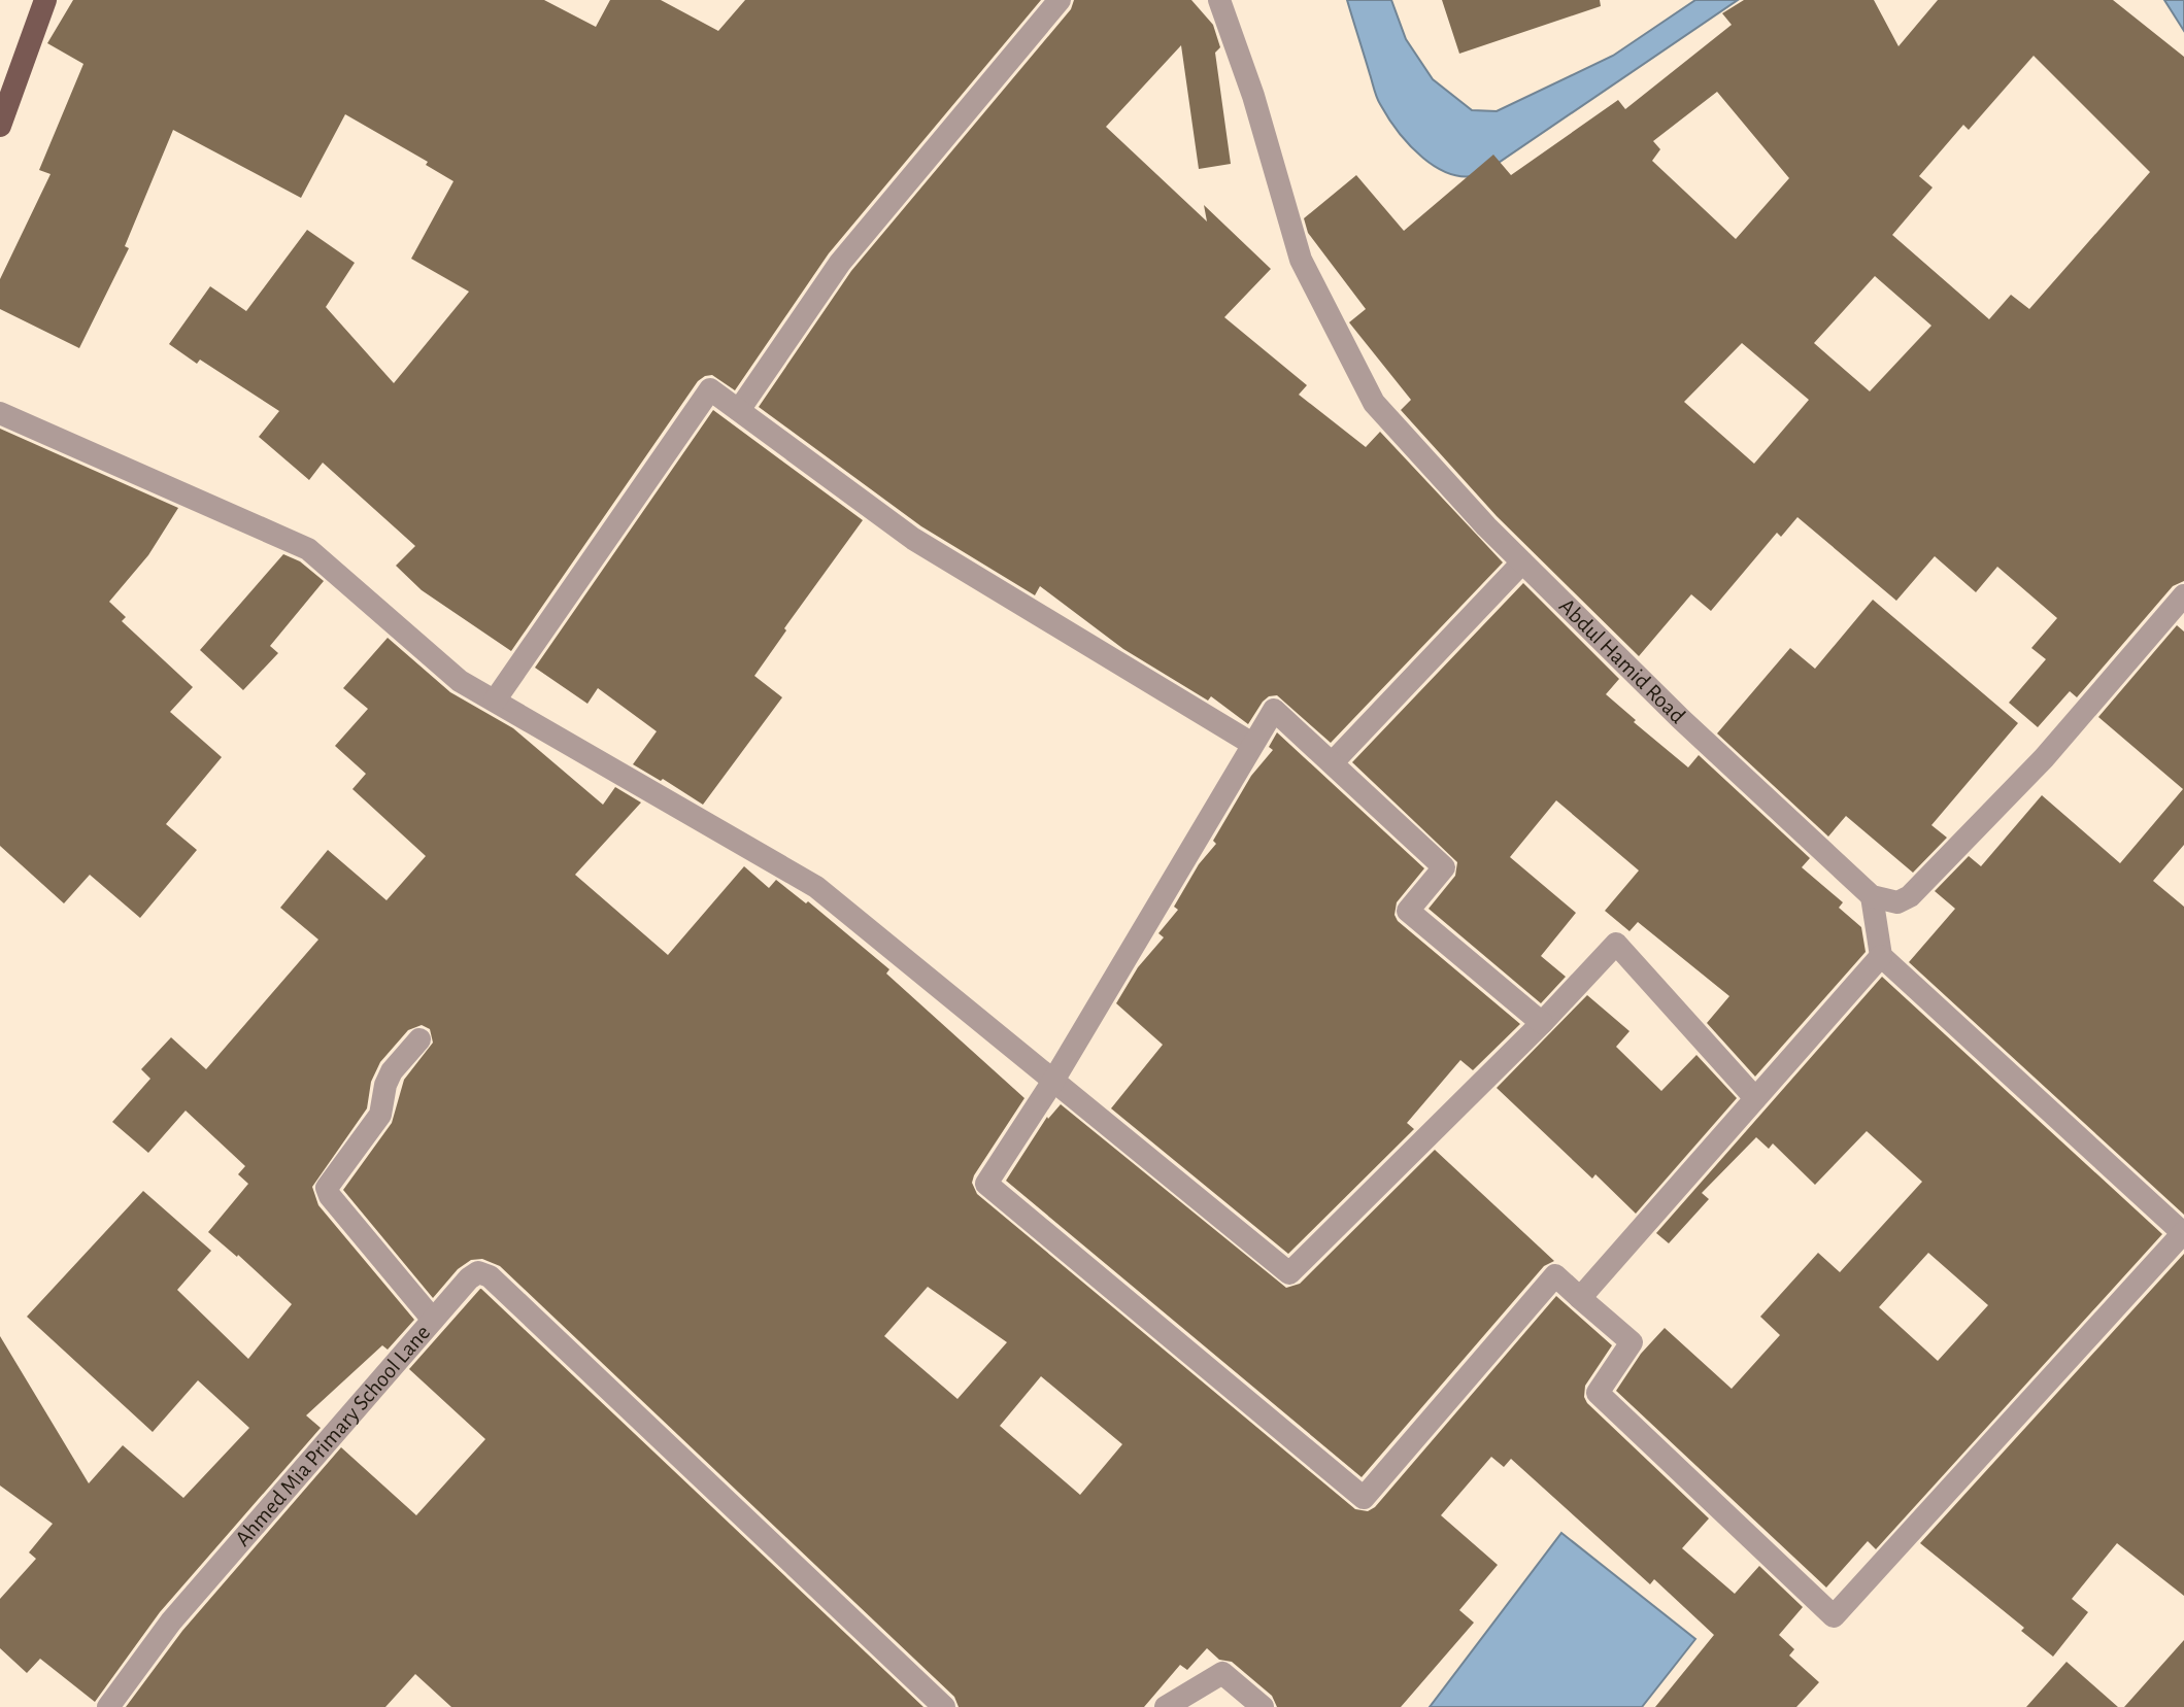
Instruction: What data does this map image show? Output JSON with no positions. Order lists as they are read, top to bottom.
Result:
{
  "streets": {
    "street": ["Abdul Hamid Road", "Ahmed Mia Primary School Lane"]
  }
}
